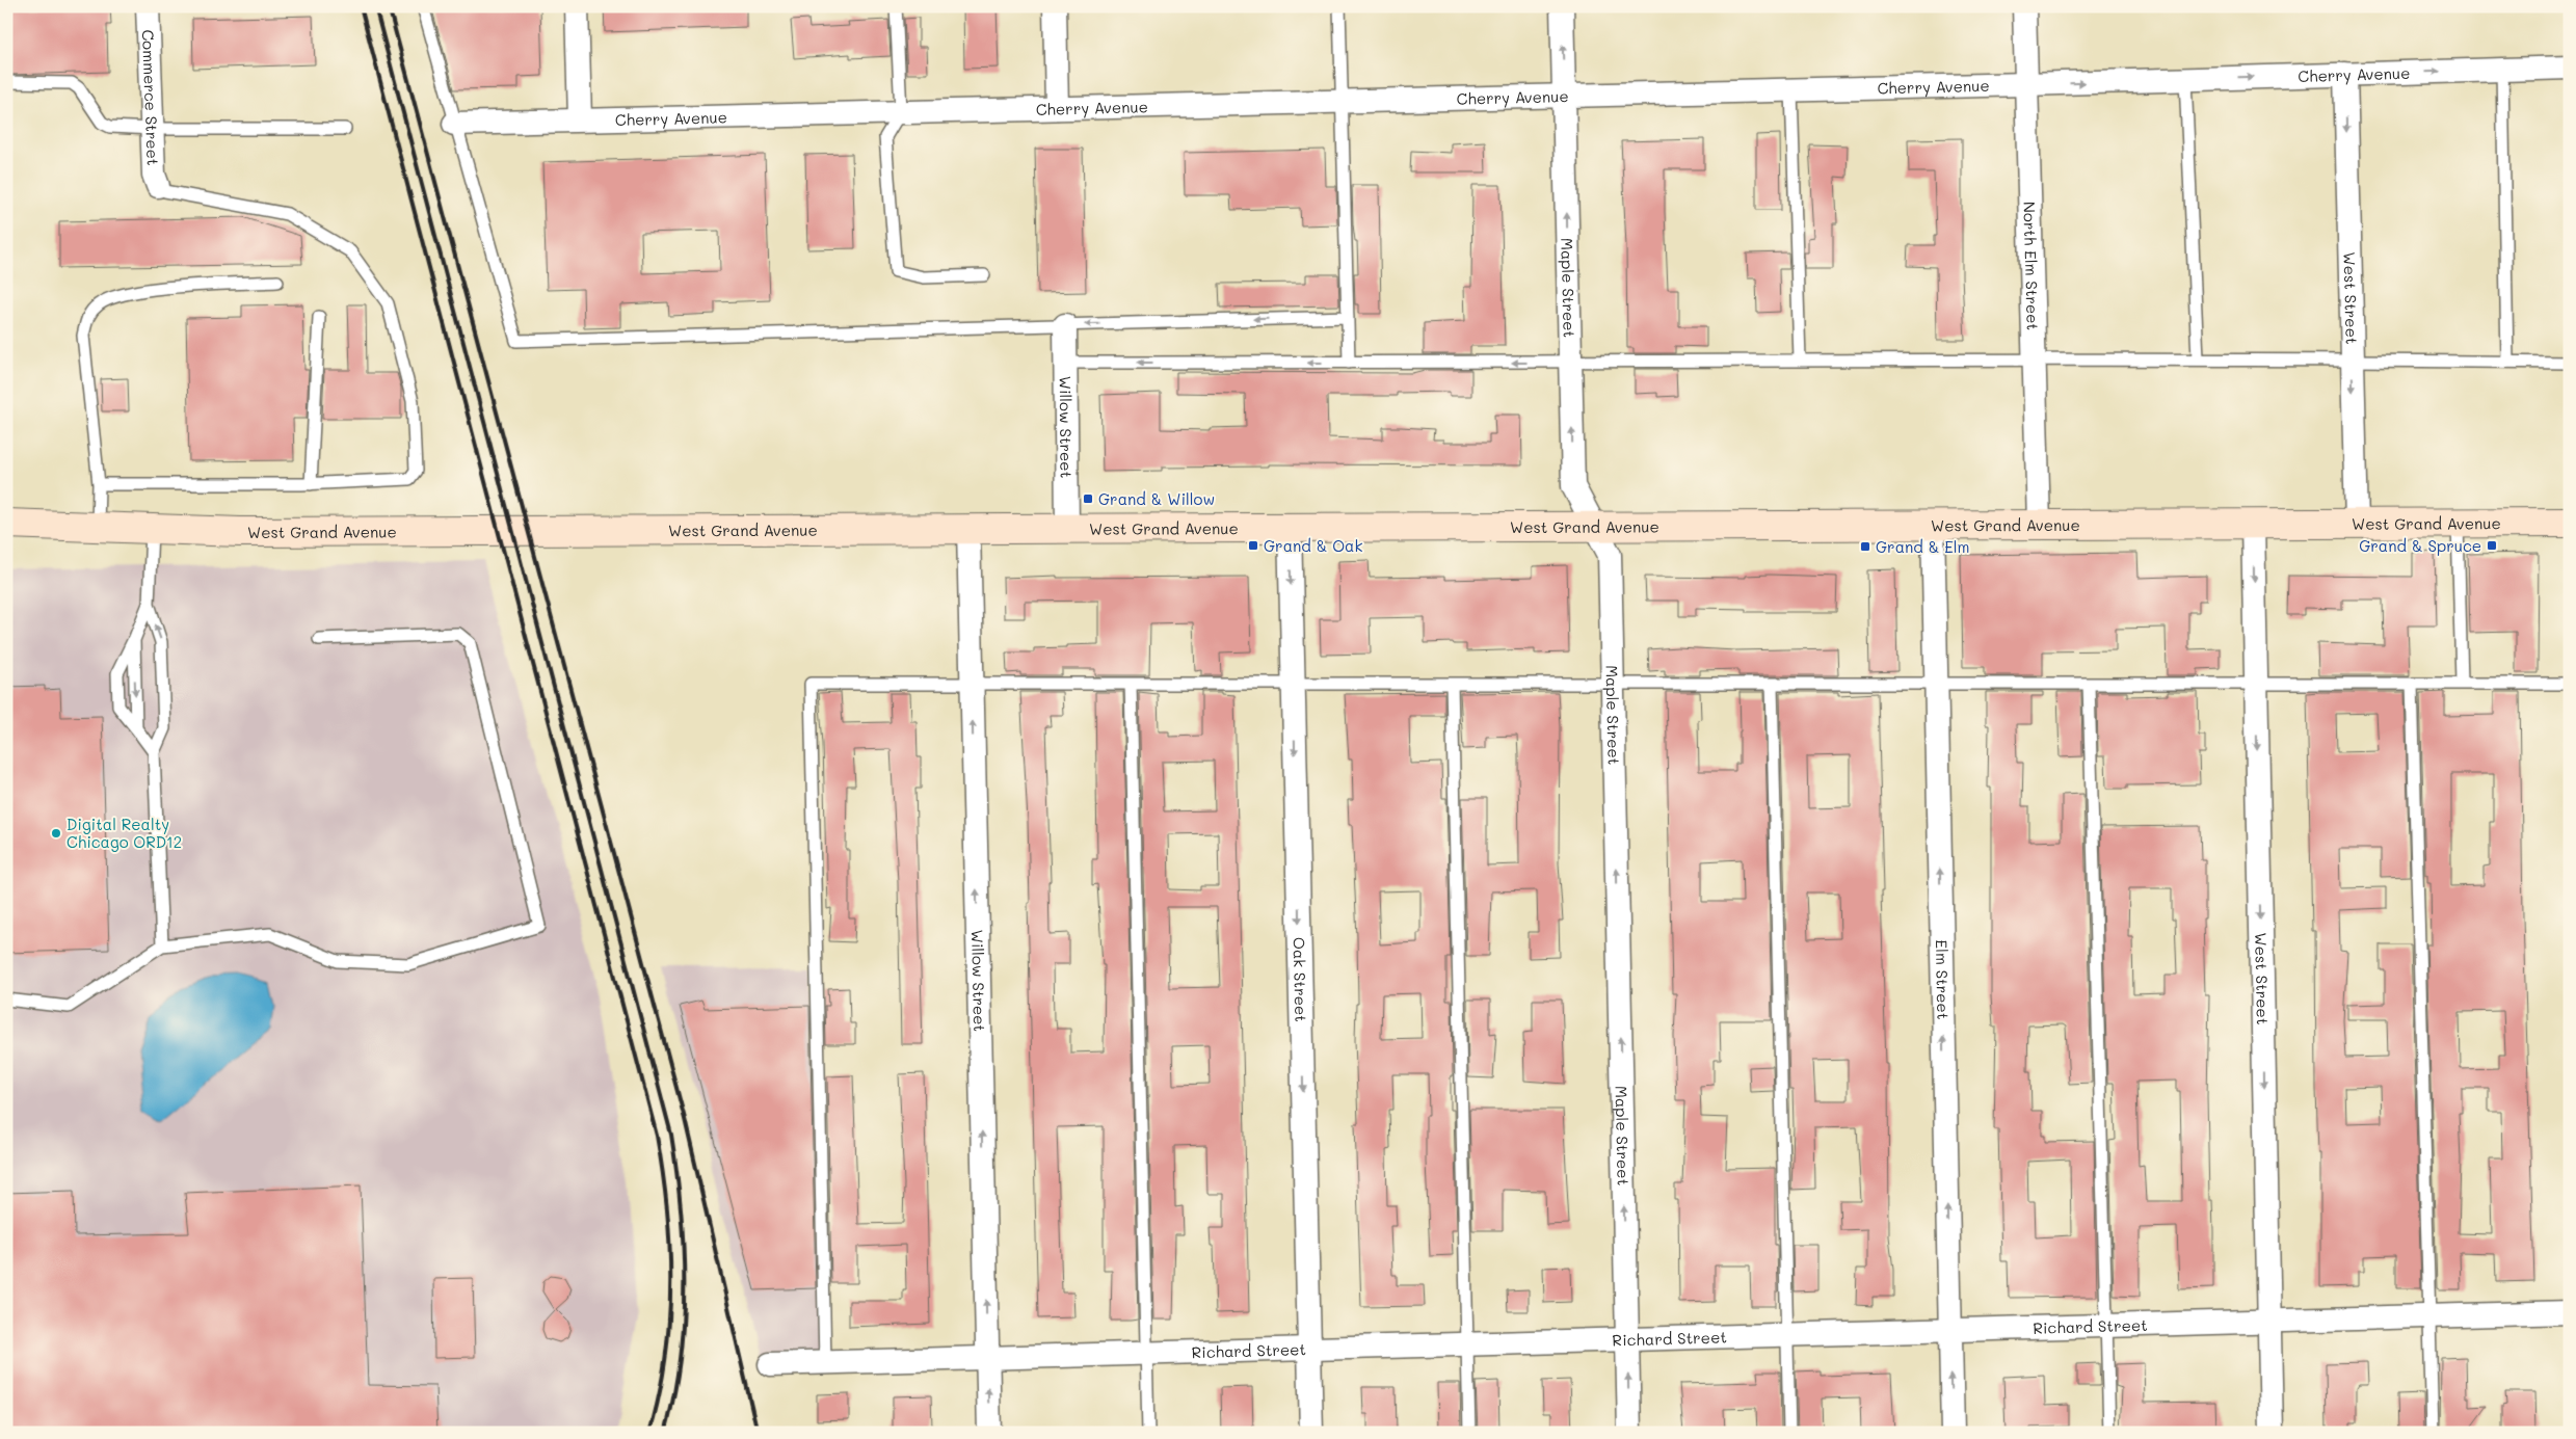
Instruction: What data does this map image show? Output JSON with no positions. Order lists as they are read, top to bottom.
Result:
{
  "streets": {
    "main road": ["West Grand Avenue"],
    "street": [
      "Cherry Avenue",
      "Commerce Street",
      "North Elm Street",
      "Maple Street",
      "West Street",
      "Willow Street",
      "Elm Street",
      "Oak Street",
      "Richard Street"
    ]
  },
  "crossings": [
    ["Cherry Avenue", "North Elm Street"],
    ["Cherry Avenue", "Maple Street"],
    ["Cherry Avenue", "West Street"],
    ["North Elm Street", "West Grand Avenue"],
    ["Maple Street", "West Grand Avenue"],
    ["Maple Street", "Richard Street"],
    ["West Street", "West Grand Avenue"],
    ["West Street", "Richard Street"],
    ["Willow Street", "West Grand Avenue"],
    ["Willow Street", "Richard Street"],
    ["West Grand Avenue", "Elm Street"],
    ["West Grand Avenue", "Oak Street"],
    ["Elm Street", "Richard Street"],
    ["Oak Street", "Richard Street"]
  ],
  "one_way": [
    "Maple Street",
    "West Street",
    "Willow Street",
    "Elm Street",
    "Oak Street"
  ],
  "places": {
    "transit": [
      "Grand & Willow",
      "Grand & Oak",
      "Grand & Spruce",
      "Grand & Elm"
    ],
    "other": ["Digital Realty Chicago ORD12"]
  }
}
